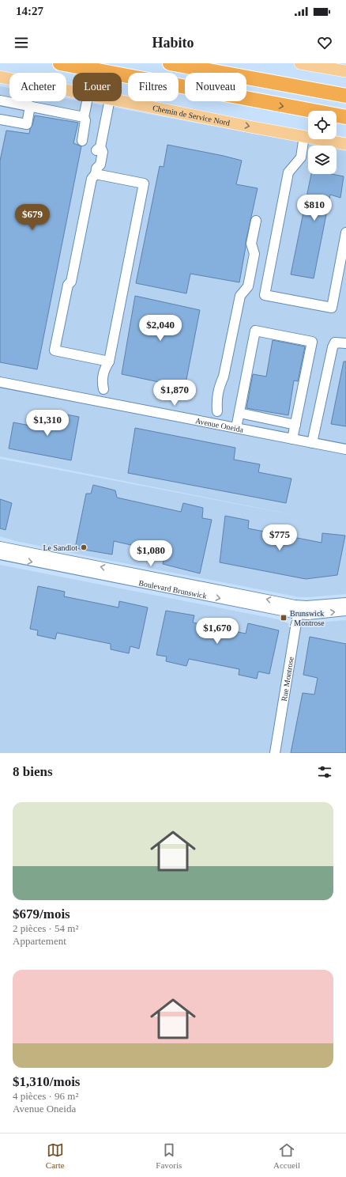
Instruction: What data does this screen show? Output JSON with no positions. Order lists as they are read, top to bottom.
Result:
{
  "streets": {
    "main road": ["Chemin de Service Nord"],
    "street": ["Avenue Oneida", "Boulevard Brunswick", "Rue Montrose"]
  },
  "crossings": [
    ["Boulevard Brunswick", "Rue Montrose"]
  ],
  "one_way": ["Chemin de Service Nord"],
  "places": {
    "other": ["Le Sandlot"],
    "transit": ["Brunswick / Montrose"]
  },
  "page": {
    "status": "14:27",
    "header": "Habito",
    "chip": [
      "Acheter",
      "Louer",
      "Filtres",
      "Nouveau"
    ],
    "price": [
      "$810",
      "$679",
      "$2,040",
      "$1,870",
      "$1,310",
      "$775",
      "$1,080",
      "$1,670"
    ],
    "heading": "8 biens",
    "list": [
      {
        "name": "$679/mois",
        "note": "2 pièces · 54 m² · Appartement"
      },
      {
        "name": "$1,310/mois",
        "note": "4 pièces · 96 m² · Avenue Oneida"
      }
    ],
    "tabs": ["Carte", "Favoris", "Accueil"]
  }
}
